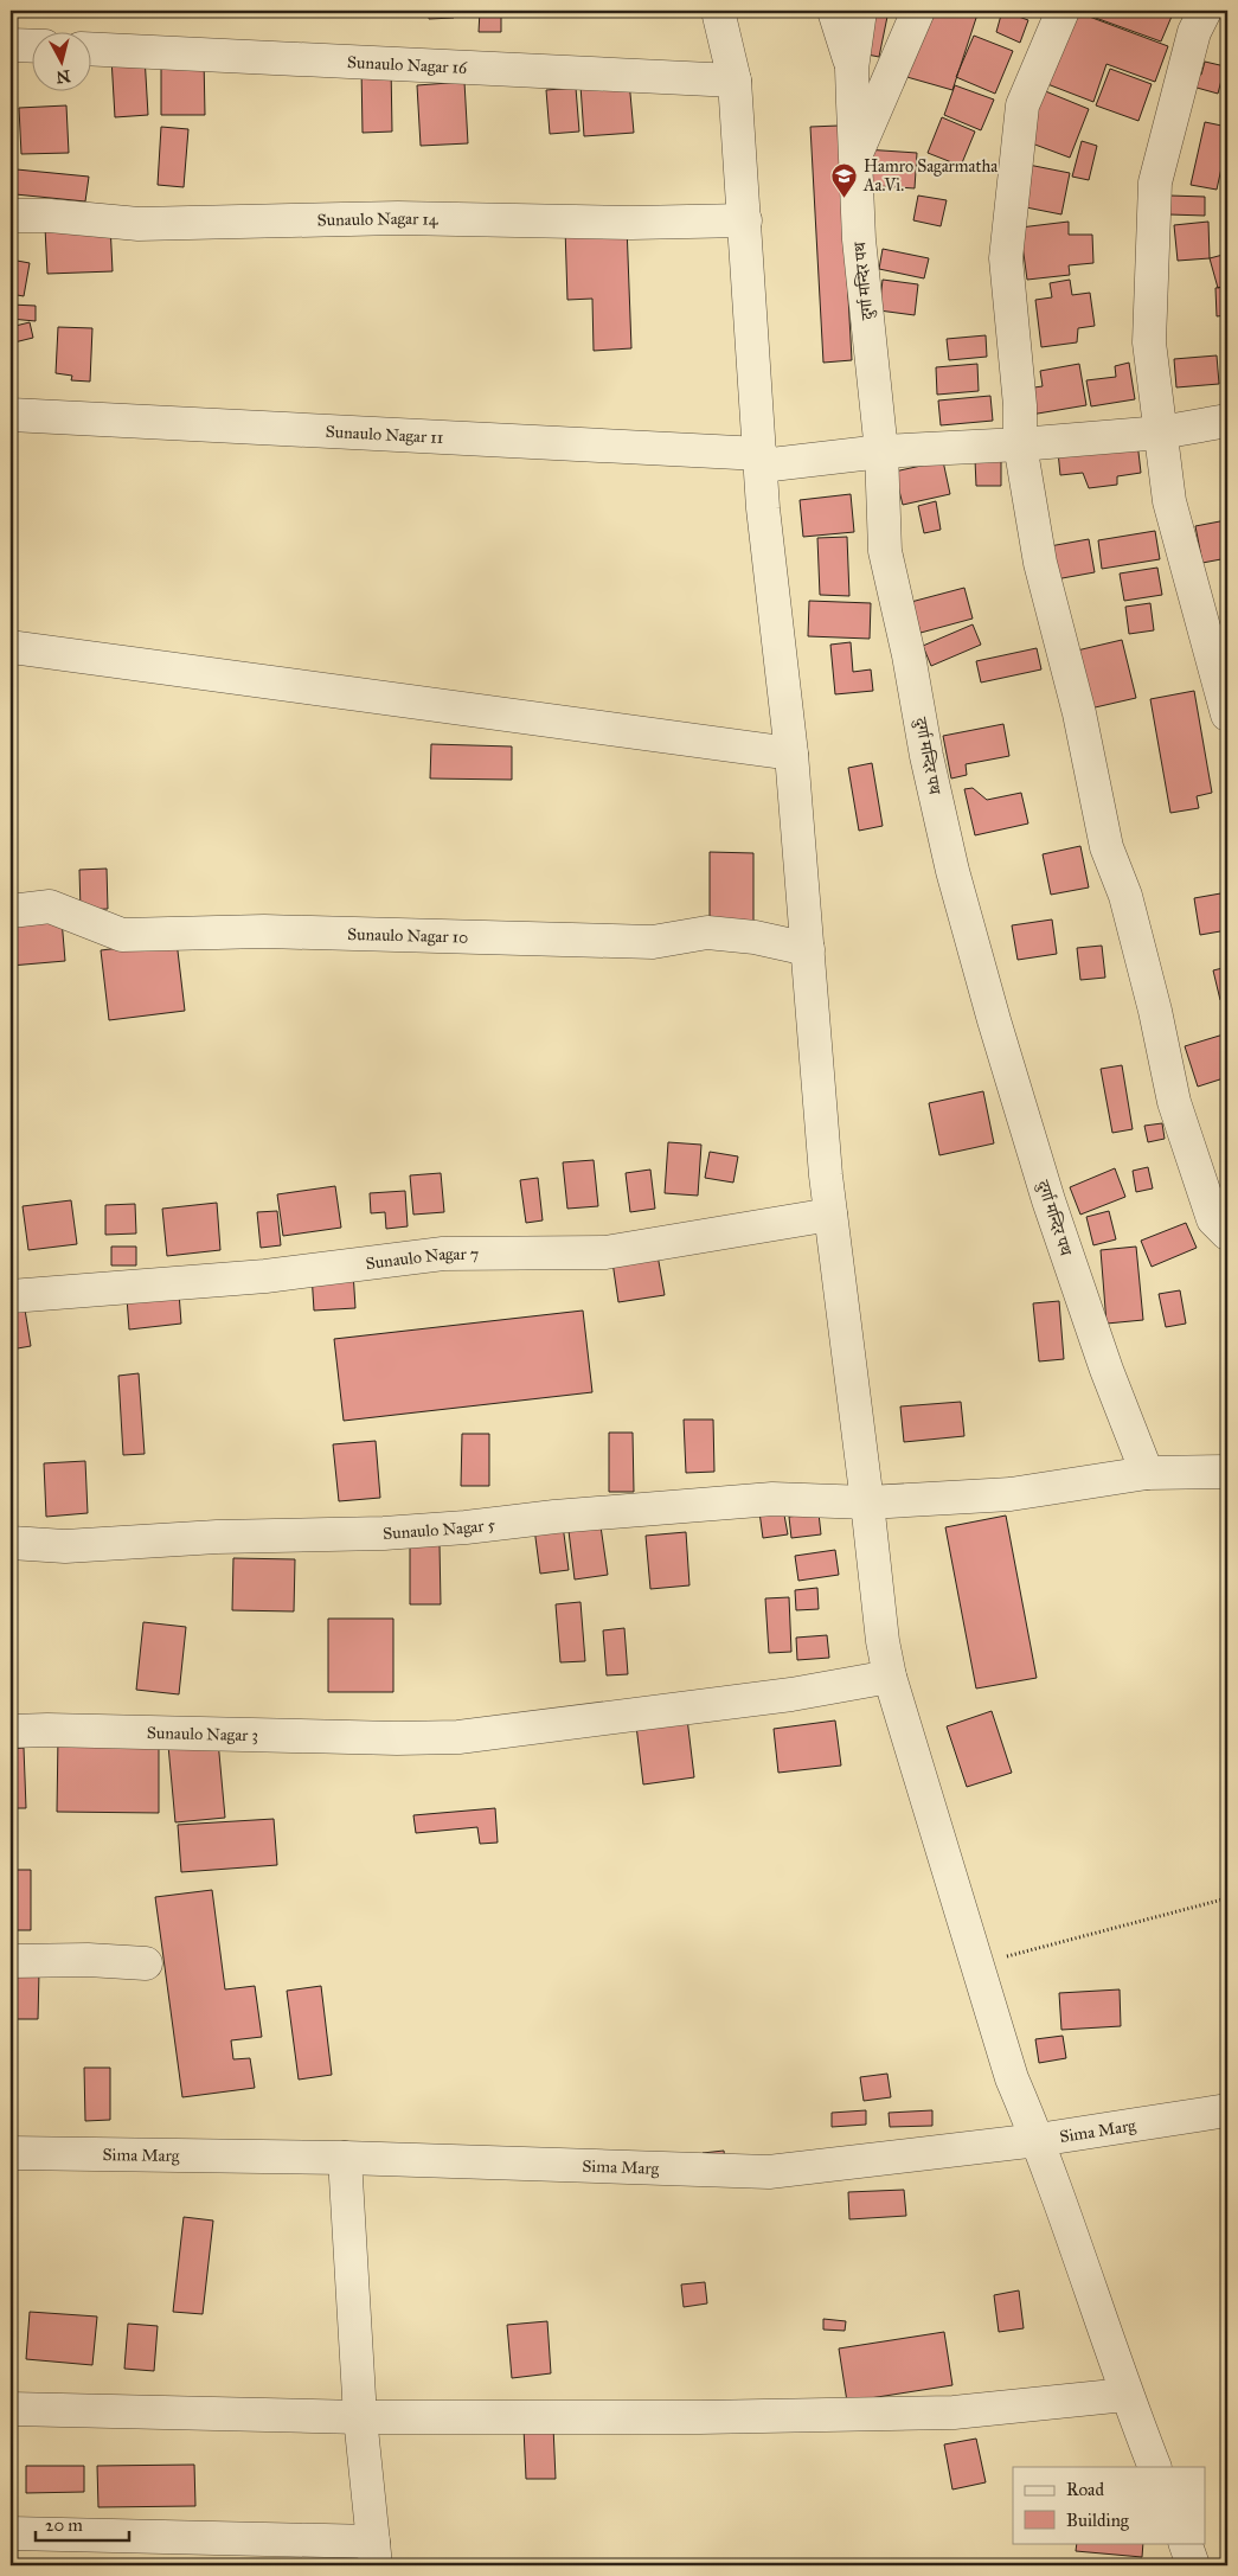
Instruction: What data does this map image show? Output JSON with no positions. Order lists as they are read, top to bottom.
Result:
{
  "streets": {
    "street": [
      "Sunaulo Nagar 16",
      "Sunaulo Nagar 14",
      "दुर्गा मन्दिर पथ",
      "Sunaulo Nagar 11",
      "Sunaulo Nagar 10",
      "Sunaulo Nagar 7",
      "Sunaulo Nagar 5",
      "Sunaulo Nagar 3",
      "Sima Marg"
    ]
  },
  "crossings": [
    ["दुर्गा मन्दिर पथ", "Sunaulo Nagar 11"],
    ["दुर्गा मन्दिर पथ", "Sunaulo Nagar 5"]
  ],
  "places": {
    "school or university": ["Hamro Sagarmatha Aa.Vi."]
  },
  "legend": ["Road", "Building"],
  "scale_bar": "20 m",
  "north": "bottom"
}
